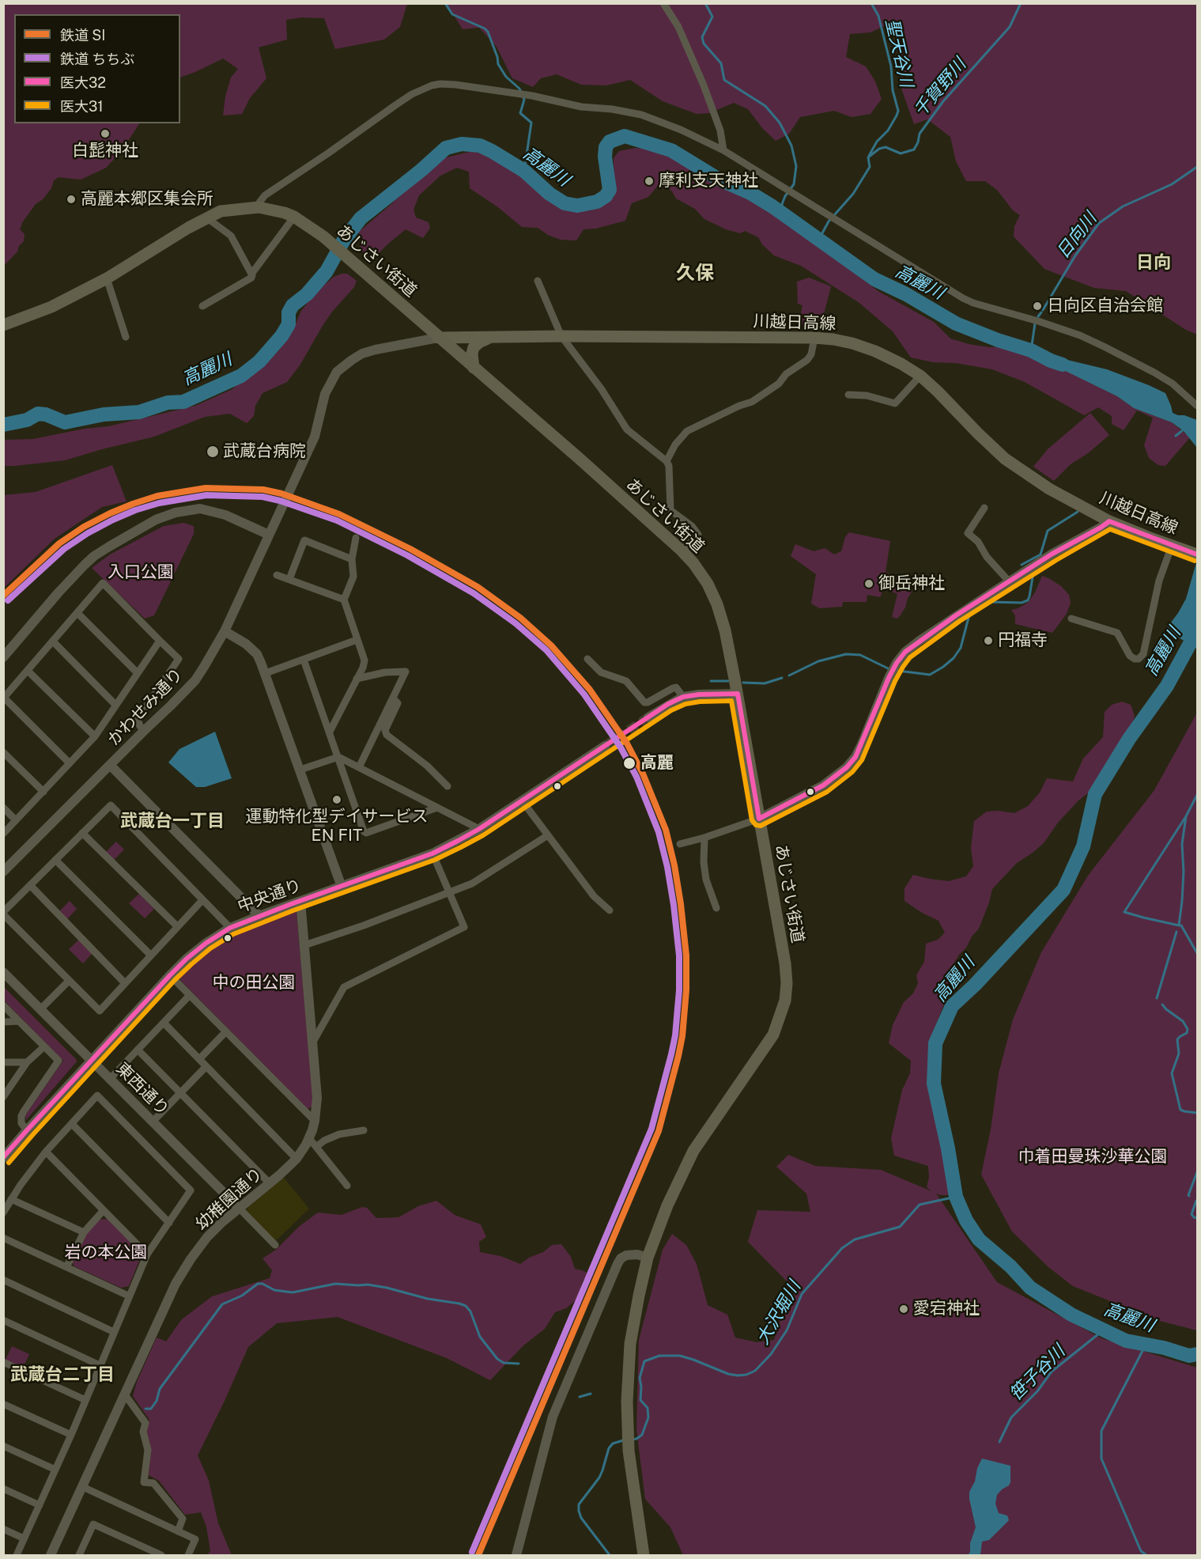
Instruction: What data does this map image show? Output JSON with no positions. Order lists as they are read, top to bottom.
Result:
{
  "streets": {
    "highway": ["あじさい街道"],
    "main road": ["川越日高線"],
    "street": [
      "かわせみ通り",
      "中央通り",
      "東西通り",
      "幼稚園通り"
    ]
  },
  "crossings": [
    ["あじさい街道", "川越日高線"],
    ["あじさい街道", "かわせみ通り"],
    ["川越日高線", "かわせみ通り"],
    ["中央通り", "東西通り"],
    ["中央通り", "幼稚園通り"],
    ["東西通り", "幼稚園通り"]
  ],
  "districts": [
    "日向",
    "久保",
    "武蔵台一丁目",
    "武蔵台二丁目"
  ],
  "water": [
    "聖天谷川",
    "千賀野川",
    "高麗川",
    "日向川",
    "大沢堀川",
    "笹子谷川"
  ],
  "parks": [
    "入口公園",
    "中の田公園",
    "巾着田曼珠沙華公園",
    "岩の本公園"
  ],
  "places": [
    "白髭神社",
    "摩利支天神社",
    "高麗本郷区集会所",
    "日向区自治会館",
    "武蔵台病院",
    "御岳神社",
    "円福寺",
    "高麗",
    "運動特化型デイサービス EN FIT",
    "愛宕神社"
  ],
  "lines": [
    "rail line SI",
    "rail line ちちぶ",
    "transit line 医大32",
    "transit line 医大31"
  ],
  "legend": [
    "鉄道 SI",
    "鉄道 ちちぶ",
    "医大32",
    "医大31"
  ]
}
